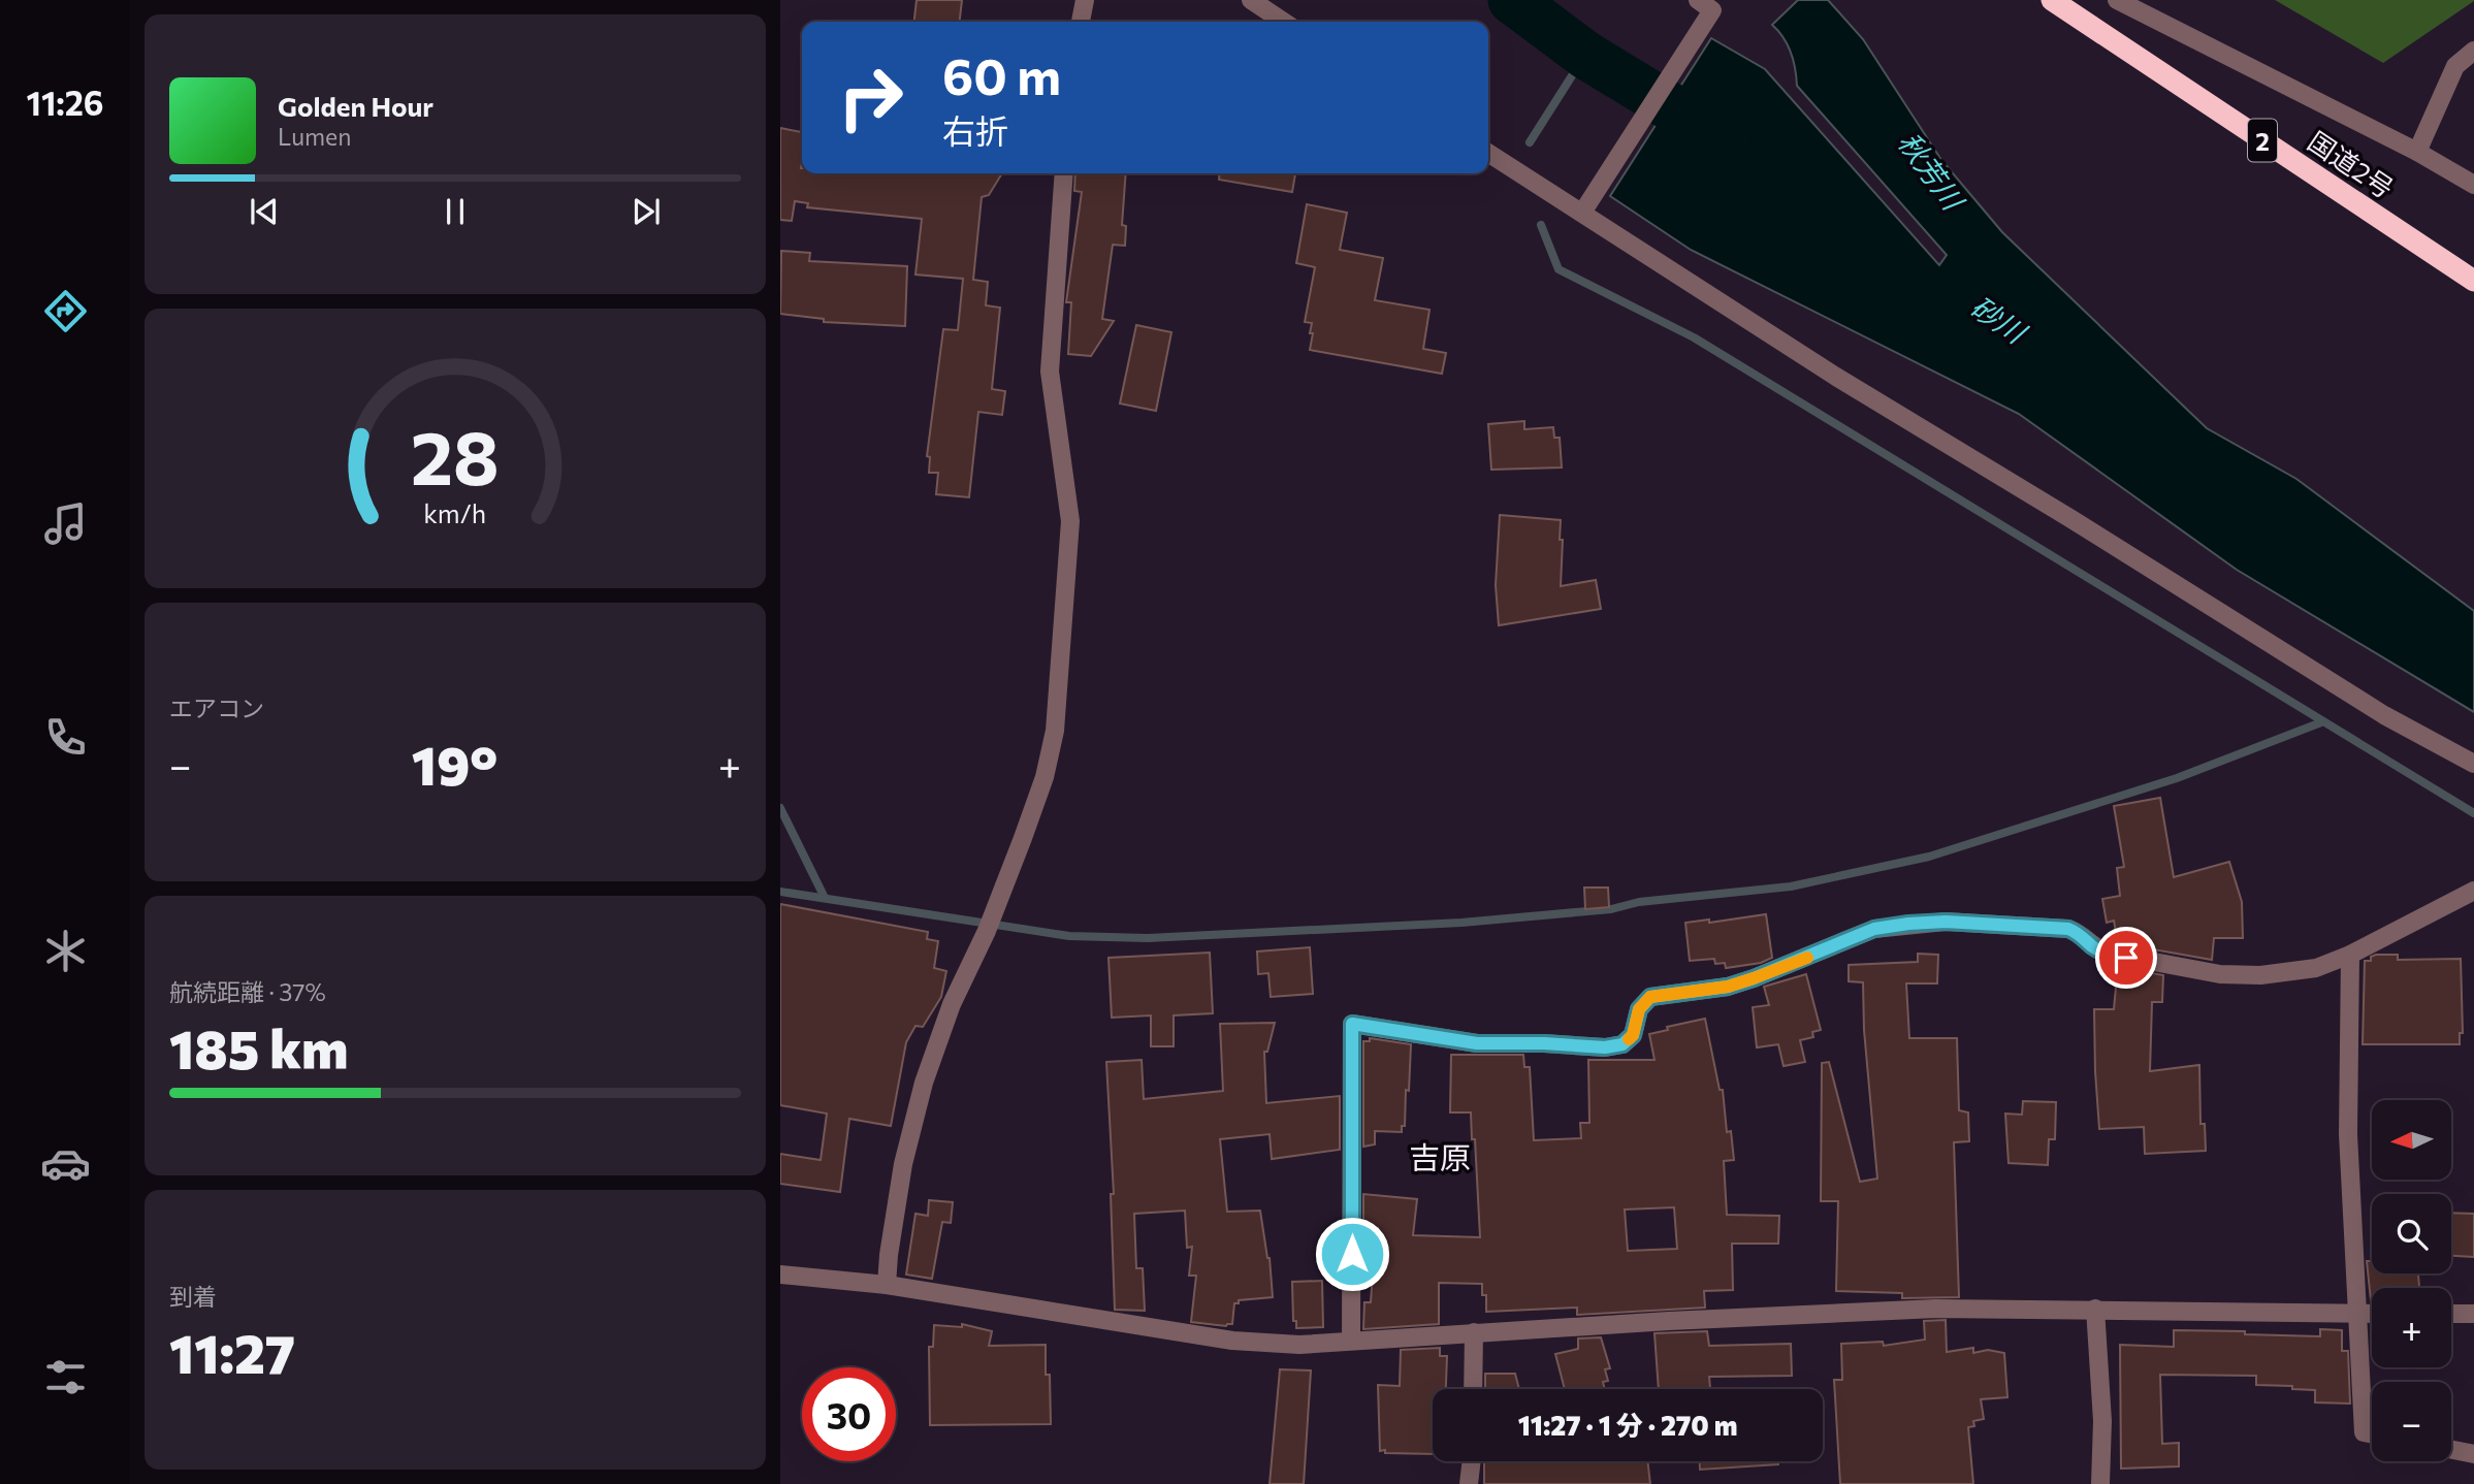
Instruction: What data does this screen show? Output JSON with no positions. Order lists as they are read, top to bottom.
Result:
{
  "streets": {
    "highway": ["2", "国道2号"]
  },
  "districts": ["吉原"],
  "water": ["秋芳川", "砂川"],
  "north": "left",
  "page": {
    "tabs": "11:26",
    "turn": ["60 m", "右折"],
    "song": ["Golden Hour", "Lumen"],
    "tile": [
      "エアコン",
      ["航続距離 · 37%", "185 km"],
      ["到着", "11:27"]
    ],
    "heat": ["−", "19°", "+"],
    "map_buttons": ["+", "−"],
    "limit": "30",
    "trip": "11:27 · 1 分 · 270 m",
    "gauge": ["28", "km/h"]
  }
}
